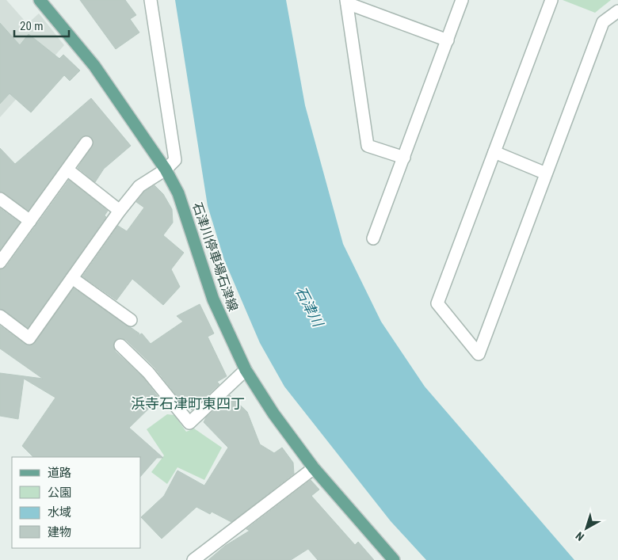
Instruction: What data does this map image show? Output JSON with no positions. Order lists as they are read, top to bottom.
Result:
{
  "streets": {
    "main road": ["石津川停車場石津線"]
  },
  "districts": ["浜寺石津町東四丁"],
  "water": ["石津川"],
  "legend": [
    "道路",
    "公園",
    "水域",
    "建物"
  ],
  "scale_bar": "20 m",
  "north": "bottom left"
}
